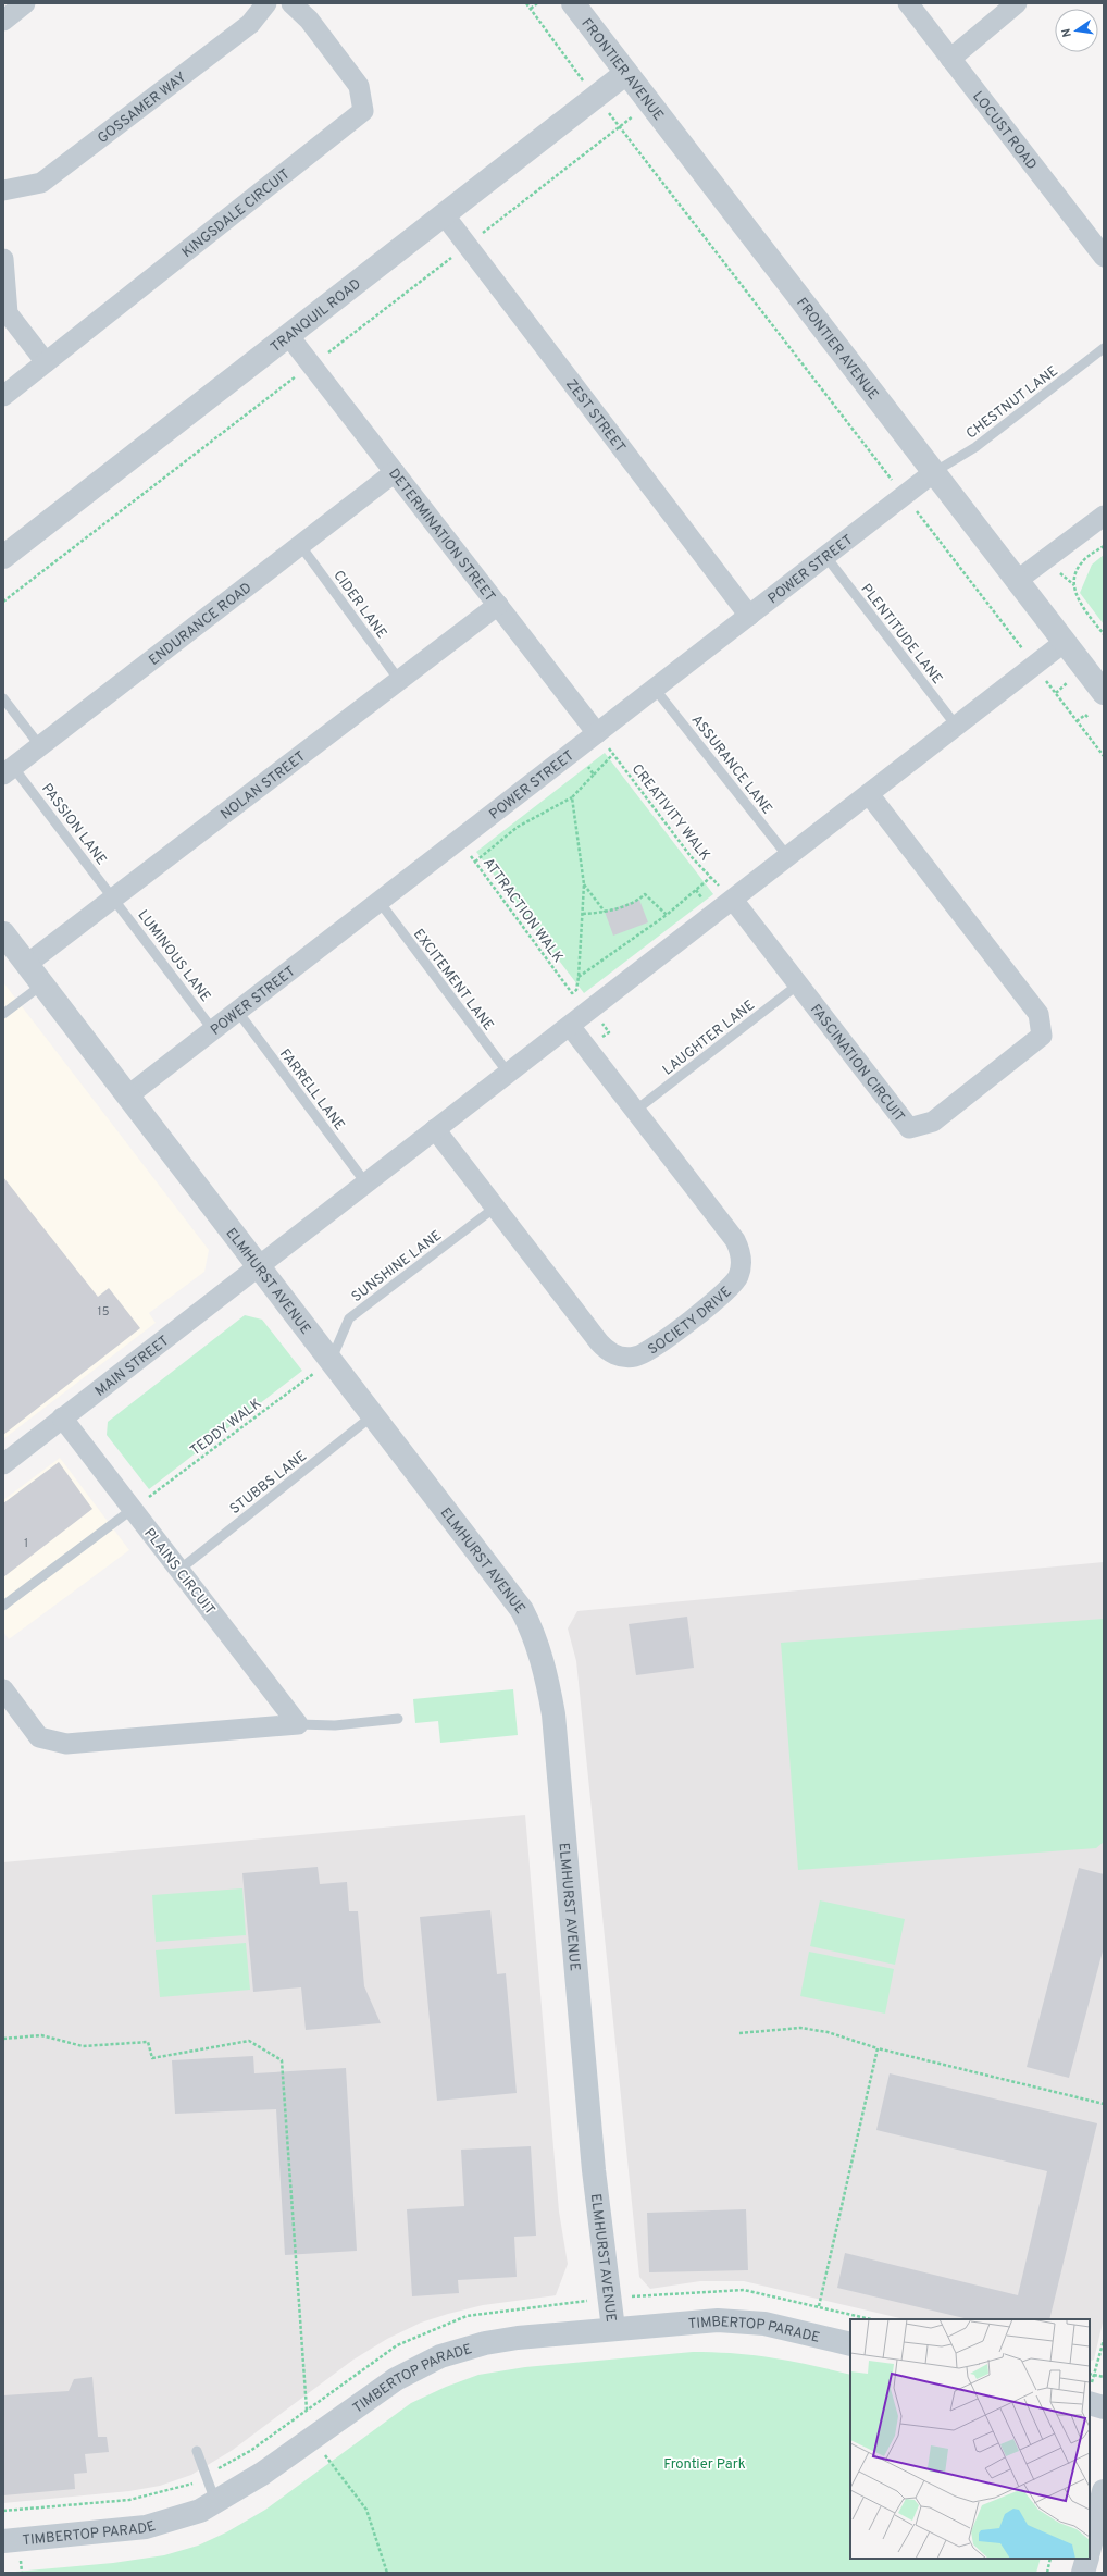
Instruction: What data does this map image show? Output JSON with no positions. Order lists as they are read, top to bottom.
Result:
{
  "streets": {
    "street": [
      "FRONTIER AVENUE",
      "GOSSAMER WAY",
      "LOCUST ROAD",
      "KINGSDALE CIRCUIT",
      "TRANQUIL ROAD",
      "ZEST STREET",
      "DETERMINATION STREET",
      "POWER STREET",
      "ENDURANCE ROAD",
      "NOLAN STREET",
      "FASCINATION CIRCUIT",
      "ELMHURST AVENUE",
      "SOCIETY DRIVE",
      "MAIN STREET",
      "PLAINS CIRCUIT",
      "TIMBERTOP PARADE"
    ],
    "lane": [
      "CHESTNUT LANE",
      "CIDER LANE",
      "PLENTITUDE LANE",
      "ASSURANCE LANE",
      "PASSION LANE",
      "LUMINOUS LANE",
      "EXCITEMENT LANE",
      "LAUGHTER LANE",
      "FARRELL LANE",
      "SUNSHINE LANE",
      "STUBBS LANE"
    ],
    "path": ["CREATIVITY WALK", "ATTRACTION WALK", "TEDDY WALK"]
  },
  "crossings": [
    ["FRONTIER AVENUE", "TRANQUIL ROAD"],
    ["FRONTIER AVENUE", "CHESTNUT LANE"],
    ["FRONTIER AVENUE", "POWER STREET"],
    ["FRONTIER AVENUE", "MAIN STREET"],
    ["TRANQUIL ROAD", "ZEST STREET"],
    ["TRANQUIL ROAD", "DETERMINATION STREET"],
    ["CHESTNUT LANE", "POWER STREET"],
    ["ZEST STREET", "POWER STREET"],
    ["DETERMINATION STREET", "POWER STREET"],
    ["DETERMINATION STREET", "ENDURANCE ROAD"],
    ["DETERMINATION STREET", "NOLAN STREET"],
    ["DETERMINATION STREET", "CREATIVITY WALK"],
    ["POWER STREET", "PLENTITUDE LANE"],
    ["POWER STREET", "ASSURANCE LANE"],
    ["POWER STREET", "CREATIVITY WALK"],
    ["POWER STREET", "ATTRACTION WALK"],
    ["POWER STREET", "LUMINOUS LANE"],
    ["POWER STREET", "EXCITEMENT LANE"],
    ["POWER STREET", "FARRELL LANE"],
    ["POWER STREET", "ELMHURST AVENUE"],
    ["CIDER LANE", "ENDURANCE ROAD"],
    ["CIDER LANE", "NOLAN STREET"],
    ["ENDURANCE ROAD", "PASSION LANE"],
    ["PLENTITUDE LANE", "MAIN STREET"],
    ["ASSURANCE LANE", "MAIN STREET"],
    ["NOLAN STREET", "PASSION LANE"],
    ["NOLAN STREET", "LUMINOUS LANE"],
    ["NOLAN STREET", "ELMHURST AVENUE"],
    ["CREATIVITY WALK", "FASCINATION CIRCUIT"],
    ["CREATIVITY WALK", "MAIN STREET"],
    ["PASSION LANE", "LUMINOUS LANE"],
    ["EXCITEMENT LANE", "MAIN STREET"],
    ["LAUGHTER LANE", "FASCINATION CIRCUIT"],
    ["LAUGHTER LANE", "SOCIETY DRIVE"],
    ["FASCINATION CIRCUIT", "MAIN STREET"],
    ["FARRELL LANE", "MAIN STREET"],
    ["SUNSHINE LANE", "ELMHURST AVENUE"],
    ["SUNSHINE LANE", "SOCIETY DRIVE"],
    ["SUNSHINE LANE", "TEDDY WALK"],
    ["ELMHURST AVENUE", "MAIN STREET"],
    ["ELMHURST AVENUE", "TEDDY WALK"],
    ["ELMHURST AVENUE", "STUBBS LANE"],
    ["ELMHURST AVENUE", "TIMBERTOP PARADE"],
    ["SOCIETY DRIVE", "MAIN STREET"],
    ["MAIN STREET", "PLAINS CIRCUIT"],
    ["TEDDY WALK", "PLAINS CIRCUIT"],
    ["STUBBS LANE", "PLAINS CIRCUIT"]
  ],
  "parks": ["Frontier Park"],
  "house_numbers": ["15", "1"],
  "north": "left"
}
